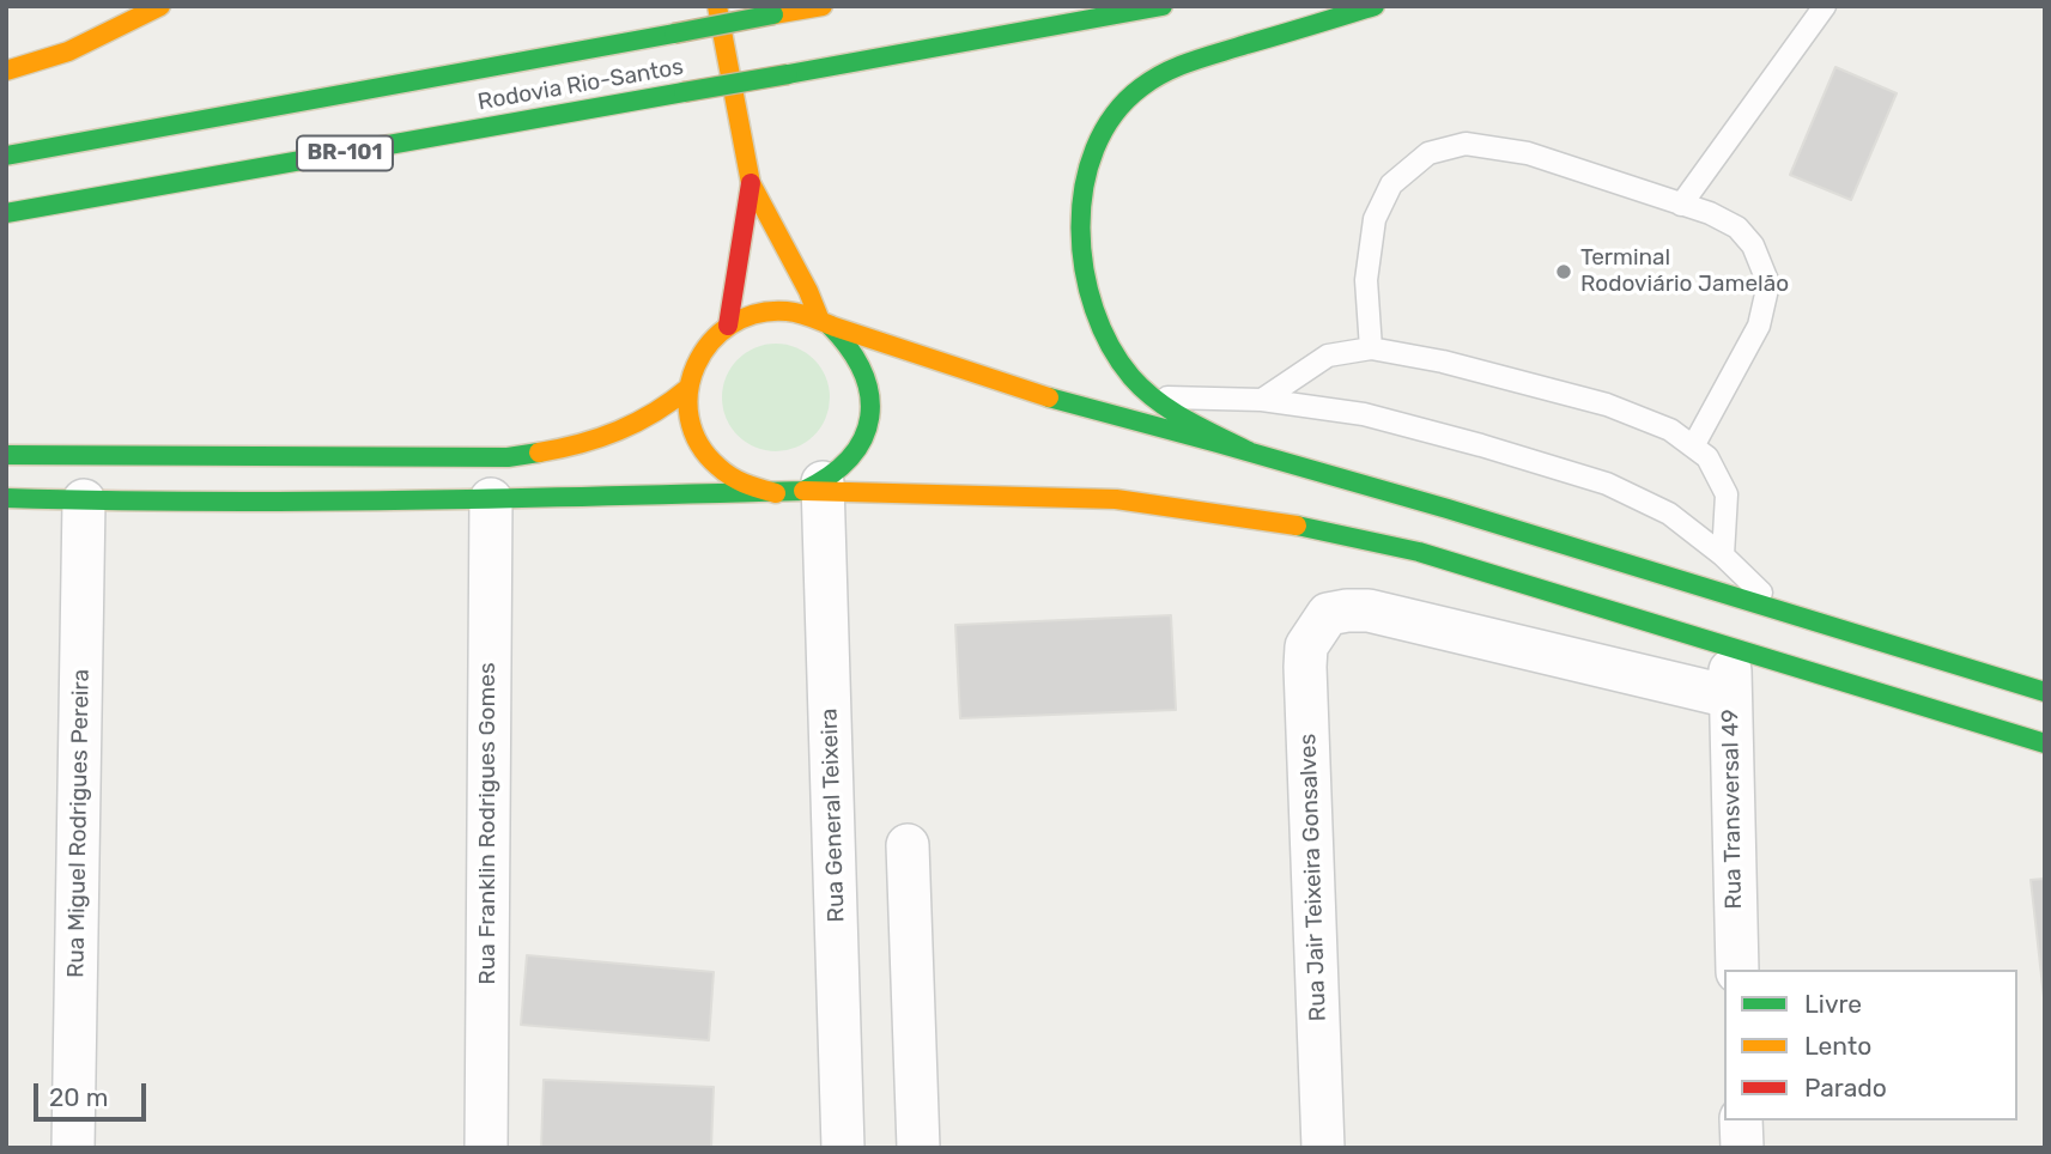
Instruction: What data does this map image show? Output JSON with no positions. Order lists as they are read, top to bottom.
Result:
{
  "streets": {
    "main road": ["Rodovia Rio-Santos", "BR-101"],
    "street": [
      "Rua Transversal 49",
      "Rua General Teixeira",
      "Rua Miguel Rodrigues Pereira",
      "Rua Franklin Rodrigues Gomes",
      "Rua Jair Teixeira Gonsalves"
    ]
  },
  "crossings": [
    ["Rua Transversal 49", "Rua Jair Teixeira Gonsalves"]
  ],
  "places": ["Terminal Rodoviário Jamelão"],
  "legend": ["Livre", "Lento", "Parado"],
  "scale_bar": "20 m"
}
